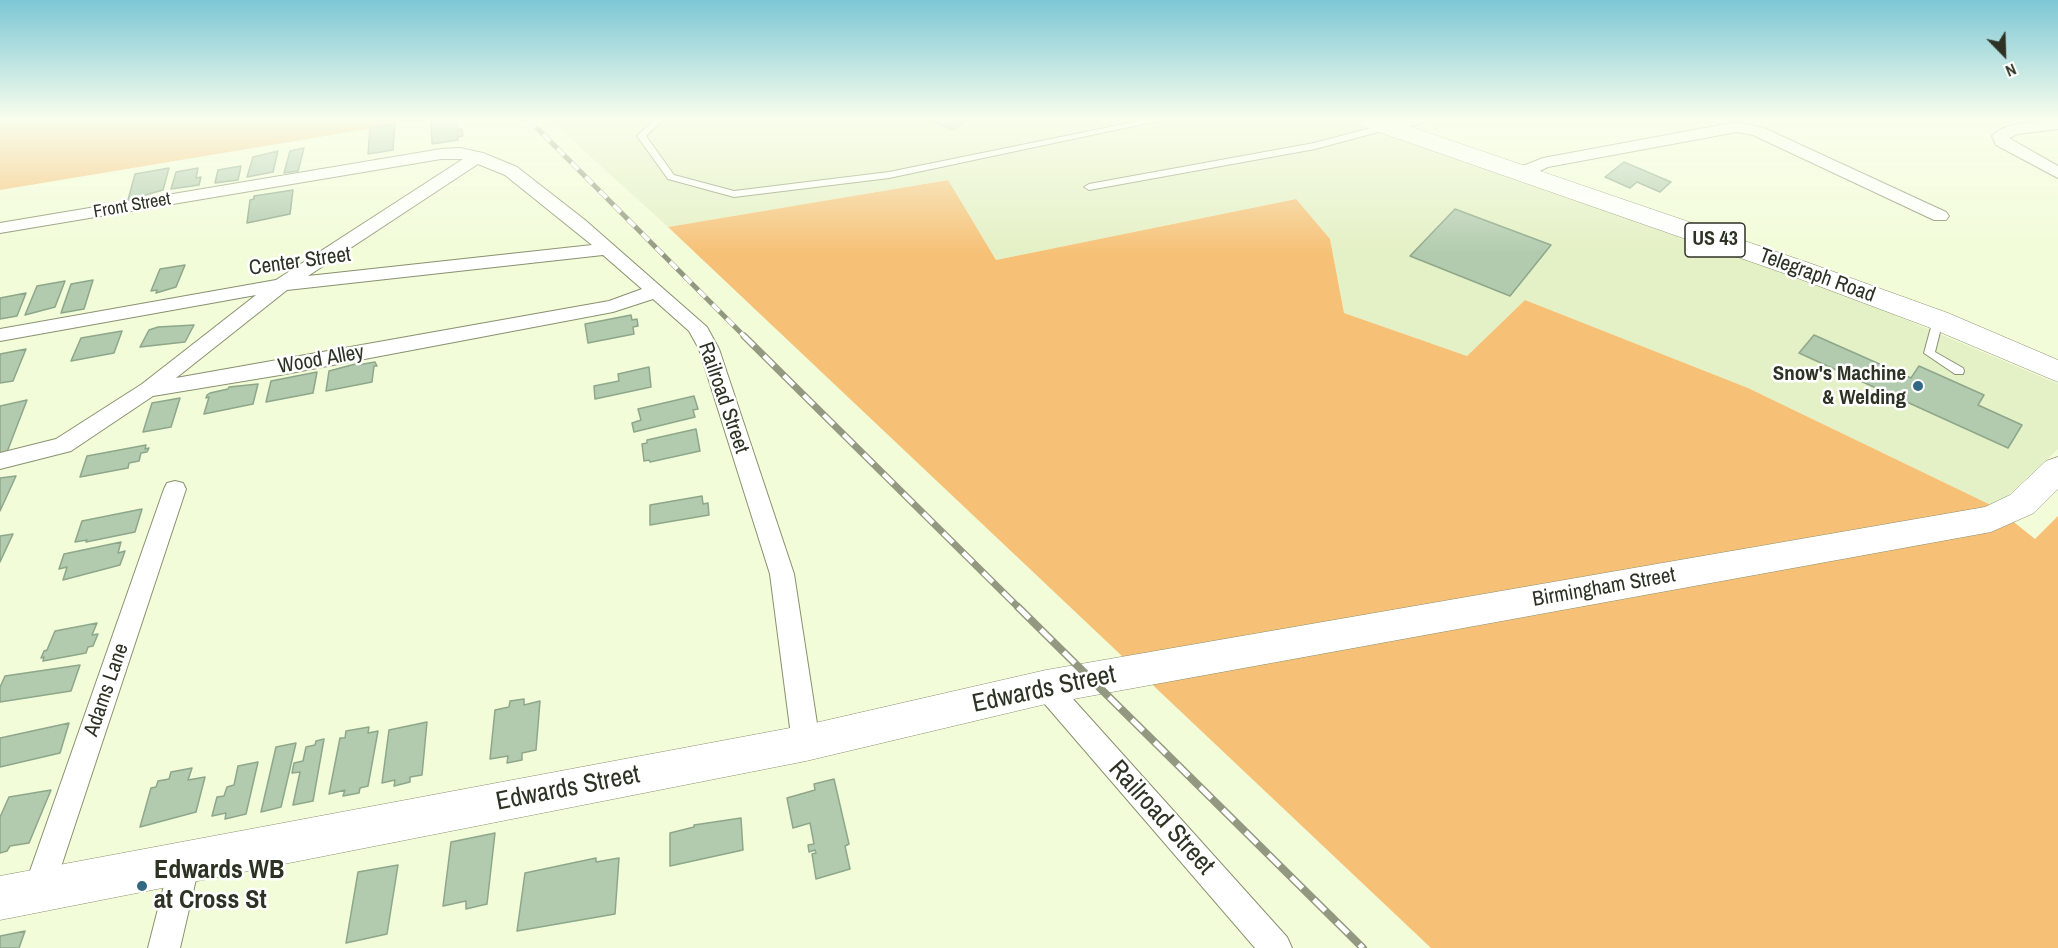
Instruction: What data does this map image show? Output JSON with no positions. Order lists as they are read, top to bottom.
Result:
{
  "streets": {
    "street": [
      "Front Street",
      "US 43",
      "Center Street",
      "Telegraph Road",
      "Wood Alley",
      "Railroad Street",
      "Birmingham Street",
      "Adams Lane",
      "Edwards Street"
    ]
  },
  "crossings": [
    ["Center Street", "Railroad Street"],
    ["Wood Alley", "Railroad Street"],
    ["Railroad Street", "Edwards Street"],
    ["Birmingham Street", "Edwards Street"],
    ["Adams Lane", "Edwards Street"]
  ],
  "places": ["Snow's Machine & Welding", "Edwards WB at Cross St"],
  "north": "bottom right"
}
